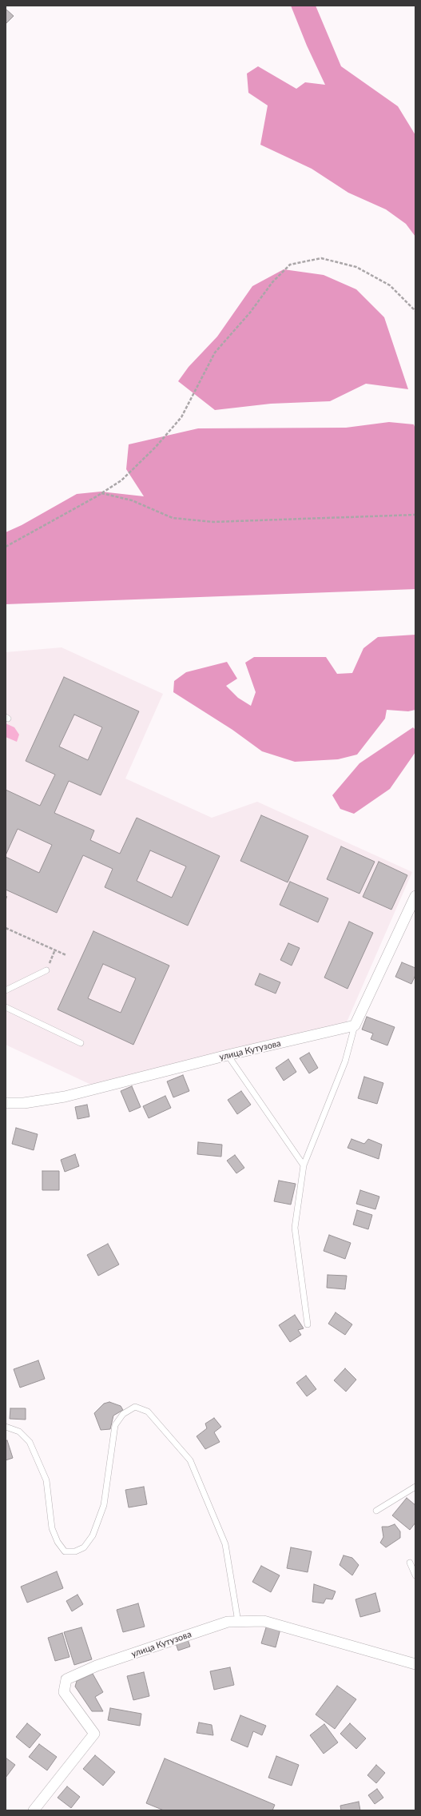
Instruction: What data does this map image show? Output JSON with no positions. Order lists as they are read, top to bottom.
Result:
{
  "streets": {
    "street": ["улица Кутузова"]
  }
}
